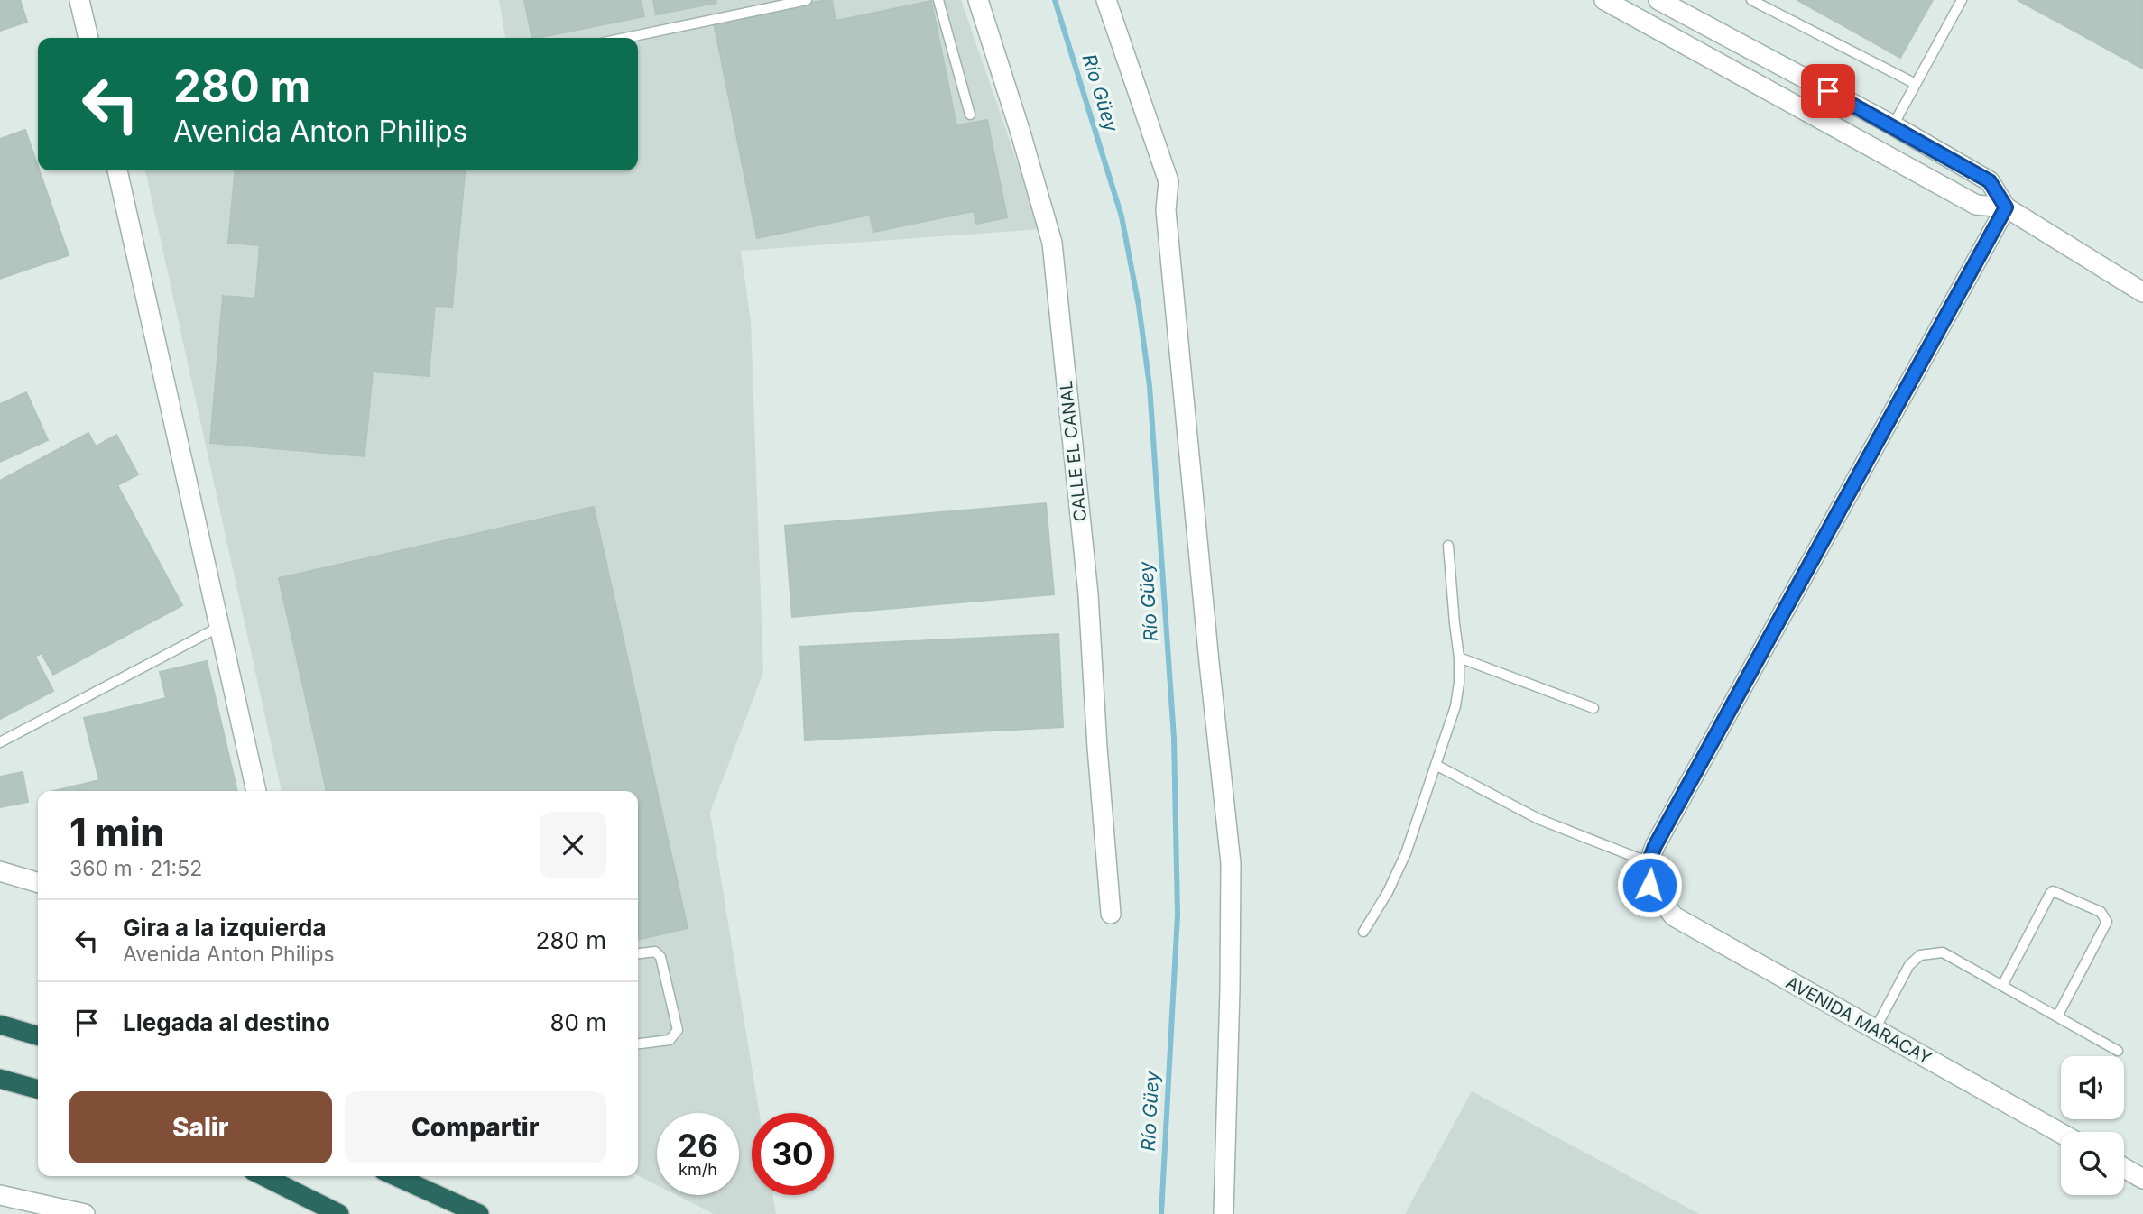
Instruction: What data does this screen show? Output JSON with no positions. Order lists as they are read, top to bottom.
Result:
{
  "streets": {
    "street": ["CALLE EL CANAL", "AVENIDA MARACAY"]
  },
  "water": ["Río Güey"],
  "page": {
    "turn": ["280 m", "Avenida Anton Philips"],
    "heading": ["1 min", "360 m · 21:52"],
    "list": [
      {
        "name": "Gira a la izquierda",
        "note": "Avenida Anton Philips",
        "value": "280 m"
      },
      {
        "name": "Llegada al destino",
        "value": "80 m"
      }
    ],
    "buttons": ["Salir", "Compartir"],
    "speed": "26 km/h",
    "limit": "30"
  }
}
